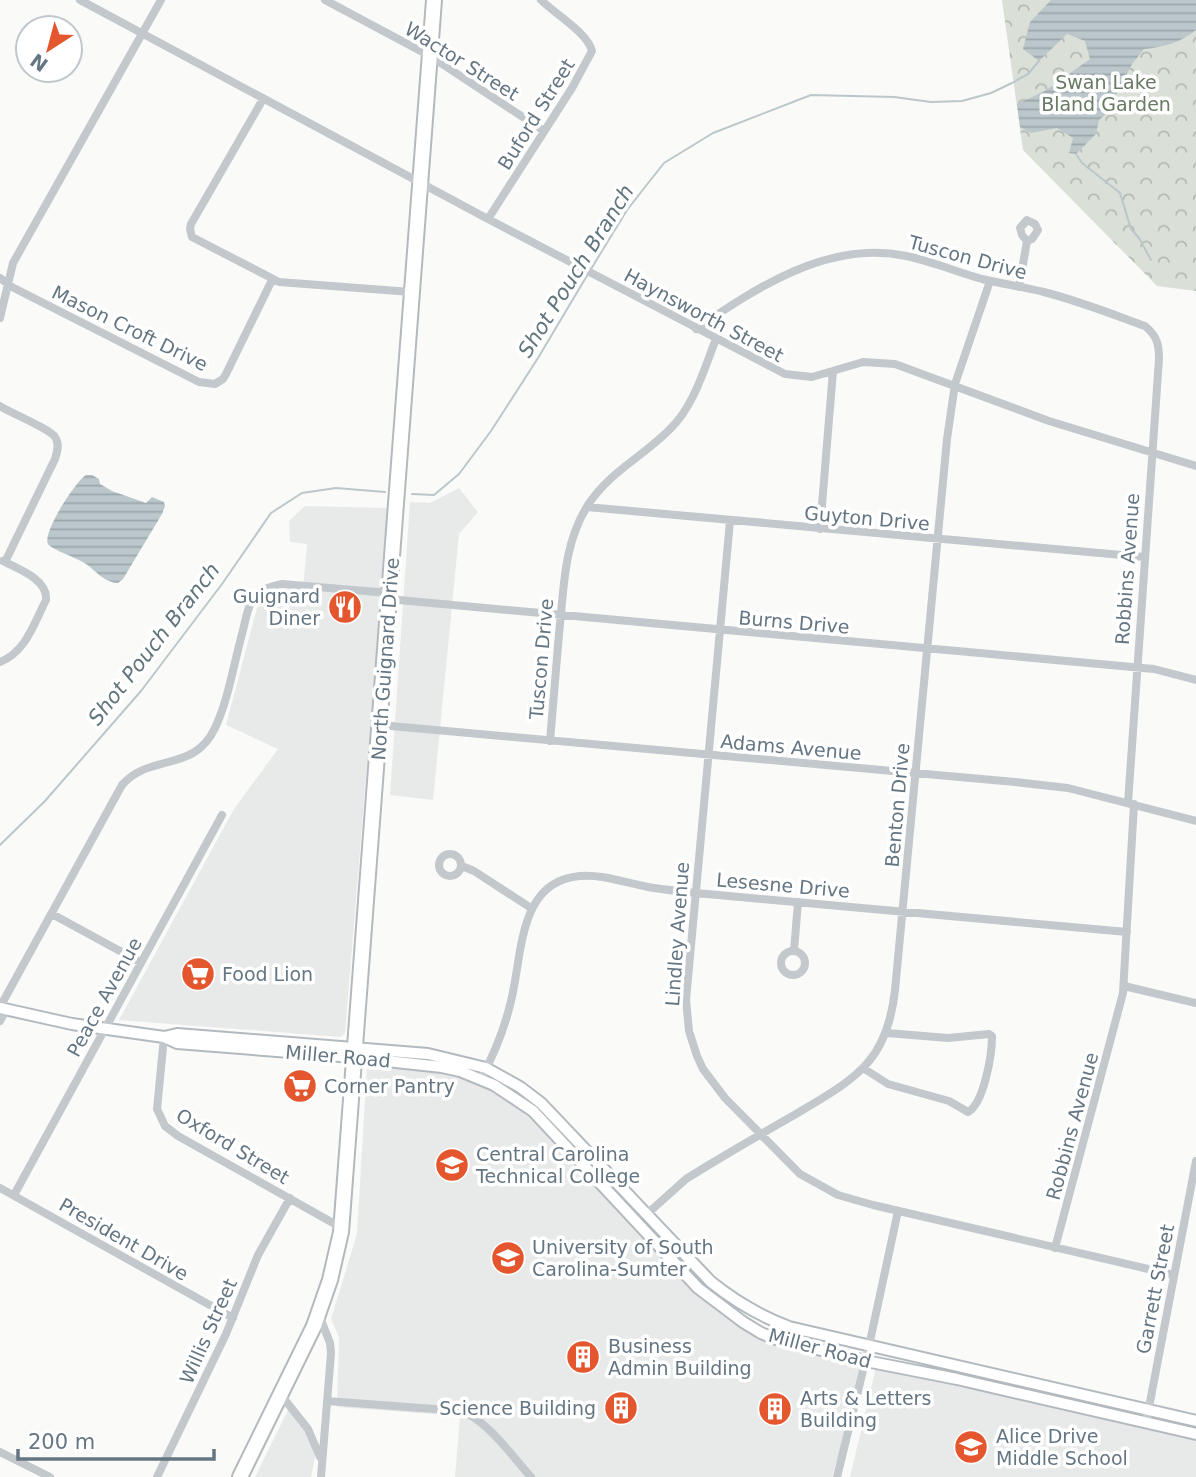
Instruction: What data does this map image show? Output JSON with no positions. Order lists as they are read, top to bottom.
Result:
{
  "streets": {
    "highway": ["North Guignard Drive"],
    "street": [
      "Wactor Street",
      "Buford Street",
      "Tuscon Drive",
      "Haynsworth Street",
      "Mason Croft Drive",
      "Guyton Drive",
      "Robbins Avenue",
      "Burns Drive",
      "Adams Avenue",
      "Benton Drive",
      "Lesesne Drive",
      "Lindley Avenue",
      "Peace Avenue",
      "Miller Road",
      "Oxford Street",
      "President Drive",
      "Garrett Street",
      "Willis Street"
    ]
  },
  "crossings": [
    ["Wactor Street", "Buford Street"],
    ["Wactor Street", "North Guignard Drive"],
    ["Buford Street", "Haynsworth Street"],
    ["Tuscon Drive", "Haynsworth Street"],
    ["Tuscon Drive", "Guyton Drive"],
    ["Tuscon Drive", "Robbins Avenue"],
    ["Tuscon Drive", "Burns Drive"],
    ["Tuscon Drive", "Adams Avenue"],
    ["Tuscon Drive", "Benton Drive"],
    ["Haynsworth Street", "Robbins Avenue"],
    ["Haynsworth Street", "North Guignard Drive"],
    ["Haynsworth Street", "Benton Drive"],
    ["Guyton Drive", "Robbins Avenue"],
    ["Guyton Drive", "Benton Drive"],
    ["Guyton Drive", "Lindley Avenue"],
    ["Robbins Avenue", "Burns Drive"],
    ["Robbins Avenue", "Adams Avenue"],
    ["Robbins Avenue", "Lesesne Drive"],
    ["Robbins Avenue", "Lindley Avenue"],
    ["Burns Drive", "North Guignard Drive"],
    ["Burns Drive", "Benton Drive"],
    ["Burns Drive", "Lindley Avenue"],
    ["Burns Drive", "Miller Road"],
    ["North Guignard Drive", "Adams Avenue"],
    ["North Guignard Drive", "Miller Road"],
    ["Adams Avenue", "Benton Drive"],
    ["Adams Avenue", "Lindley Avenue"],
    ["Benton Drive", "Lesesne Drive"],
    ["Benton Drive", "Lindley Avenue"],
    ["Benton Drive", "Miller Road"],
    ["Lesesne Drive", "Lindley Avenue"],
    ["Lesesne Drive", "Miller Road"],
    ["Lindley Avenue", "Garrett Street"],
    ["Peace Avenue", "Miller Road"],
    ["Peace Avenue", "President Drive"],
    ["Miller Road", "Oxford Street"],
    ["Miller Road", "Garrett Street"],
    ["Oxford Street", "Willis Street"],
    ["President Drive", "Willis Street"]
  ],
  "water": ["Shot Pouch Branch"],
  "parks": ["Swan Lake Bland Garden"],
  "places": {
    "restaurant": ["Guignard Diner"],
    "supermarket": ["Food Lion", "Corner Pantry"],
    "school or university": ["Central Carolina Technical College", "University of South Carolina-Sumter", "Alice Drive Middle School"],
    "building": ["Business Admin Building", "Science Building", "Arts & Letters Building"]
  },
  "scale_bar": "200 m",
  "north": "bottom left"
}
